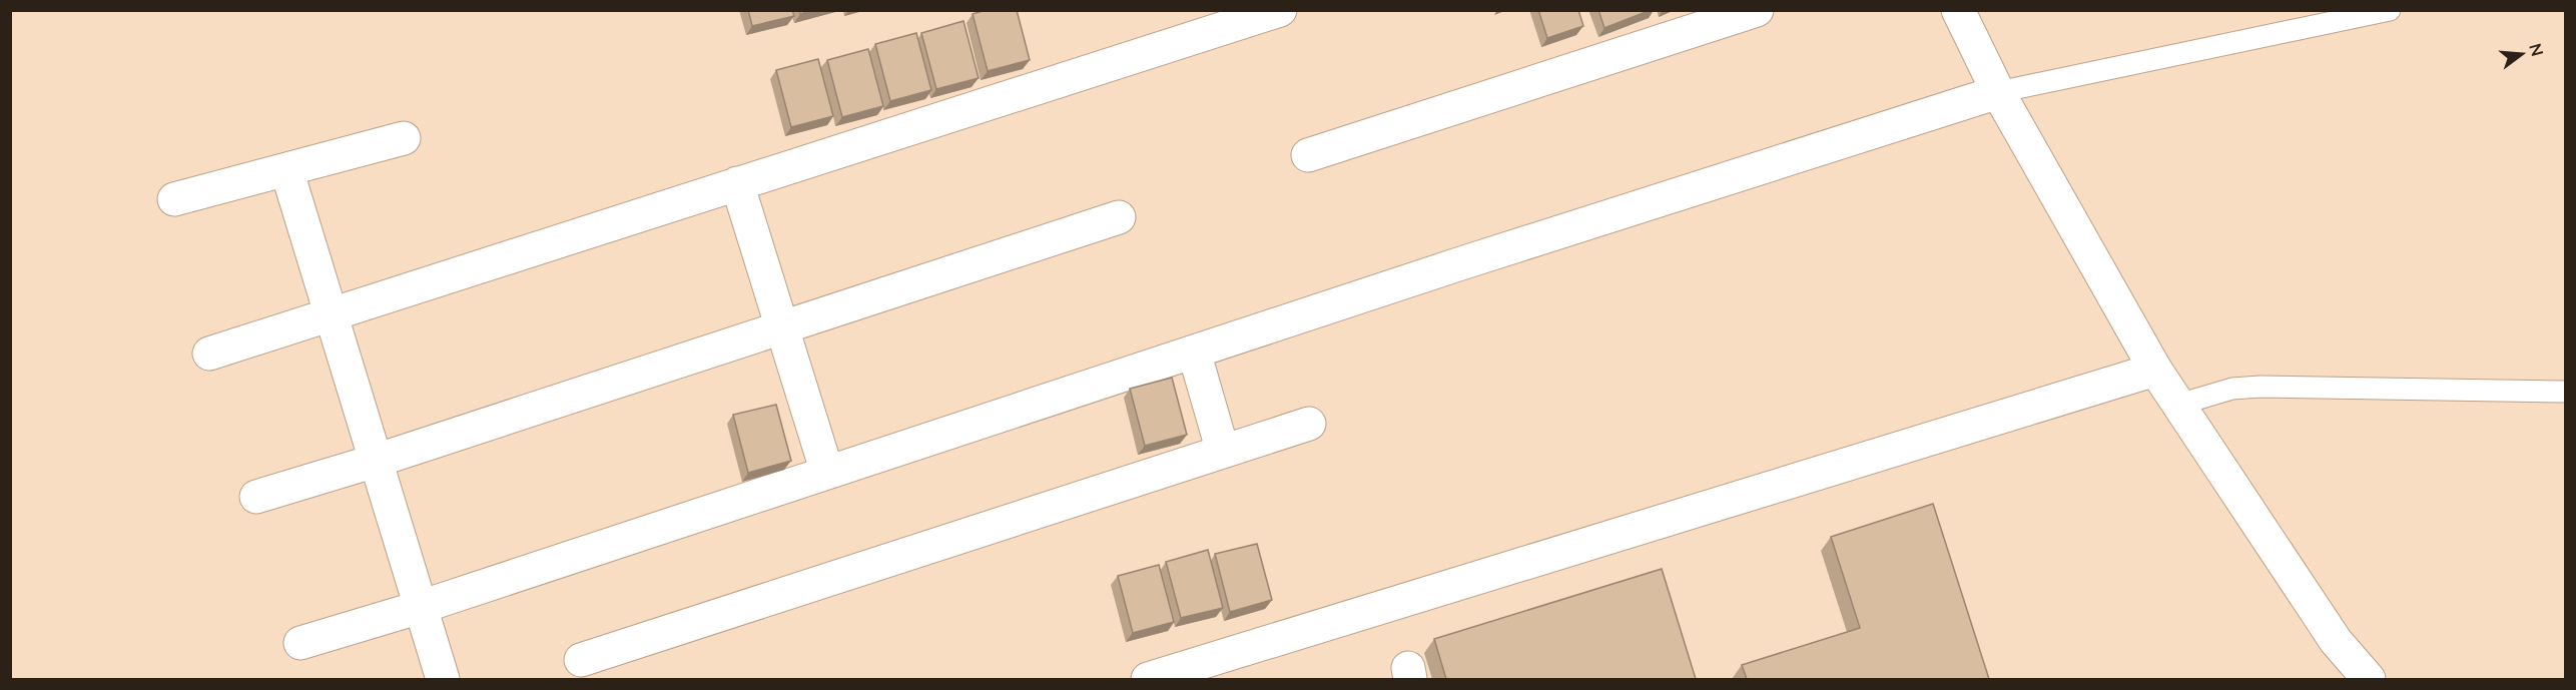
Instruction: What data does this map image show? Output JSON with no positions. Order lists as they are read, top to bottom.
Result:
{
  "north": "right"
}
